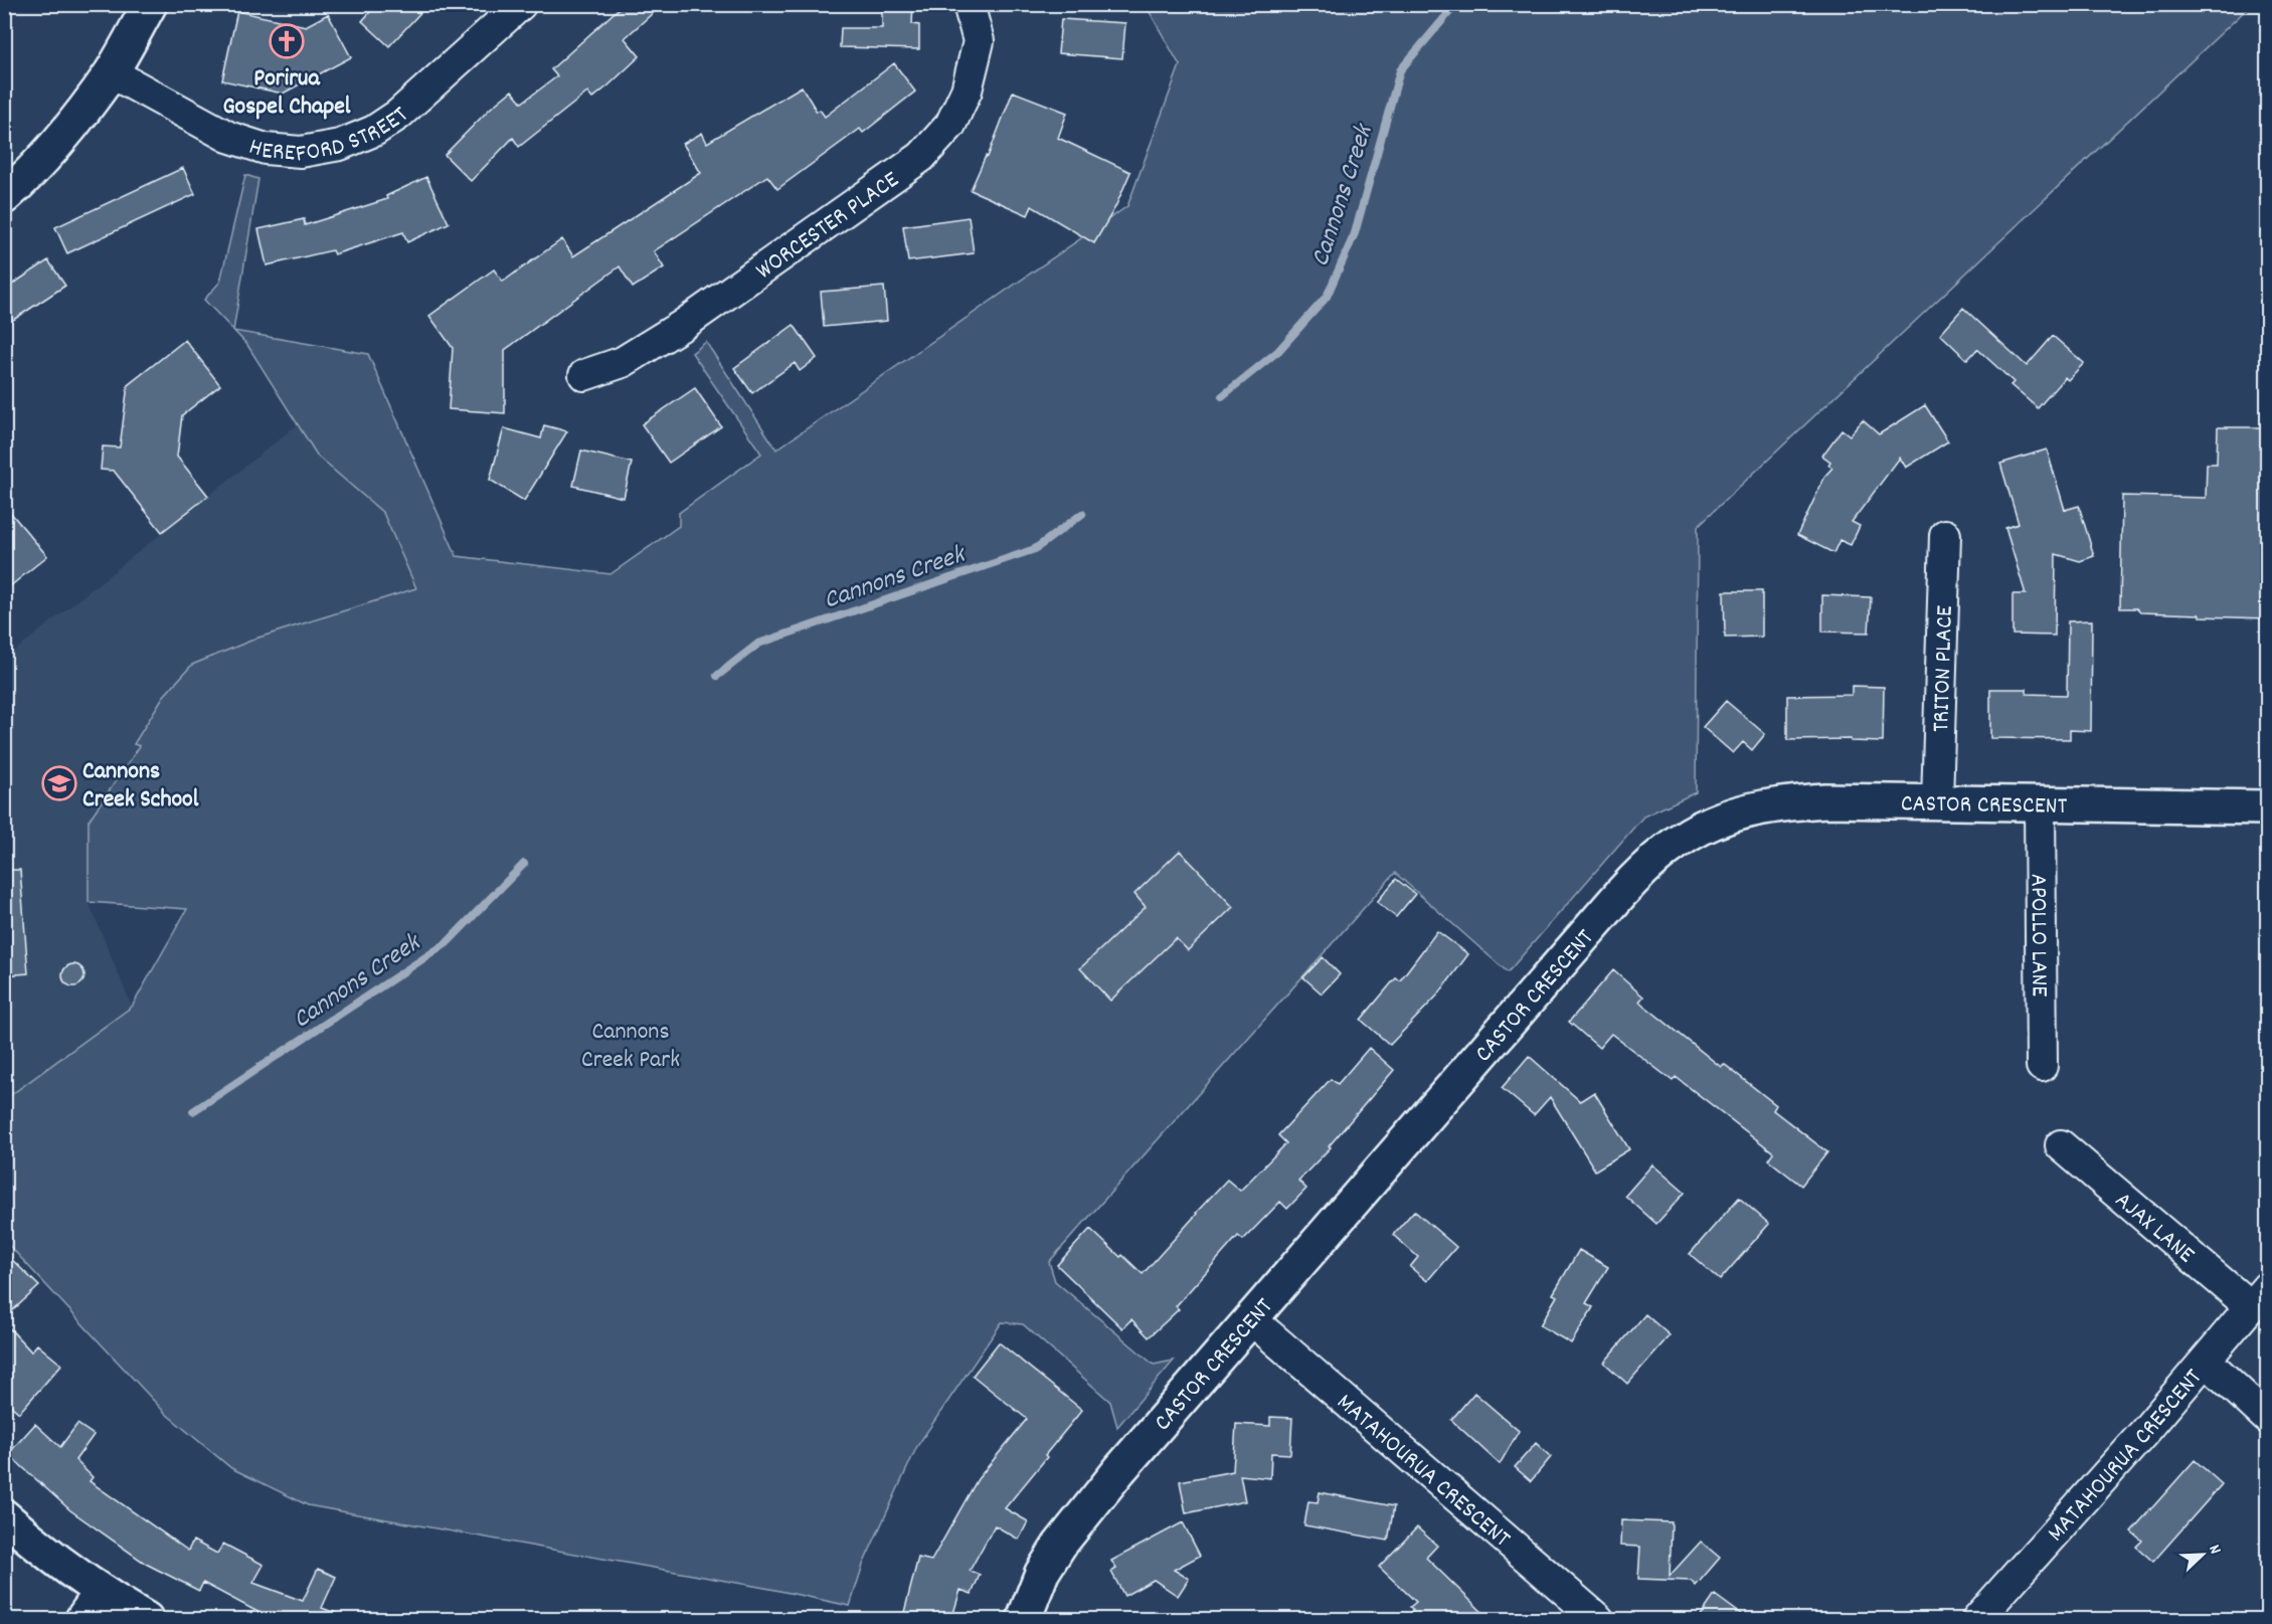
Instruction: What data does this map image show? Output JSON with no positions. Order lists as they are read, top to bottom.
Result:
{
  "streets": {
    "street": [
      "HEREFORD STREET",
      "WORCESTER PLACE",
      "TRITON PLACE",
      "CASTOR CRESCENT",
      "APOLLO LANE",
      "AJAX LANE",
      "MATAHOURUA CRESCENT"
    ]
  },
  "crossings": [
    ["TRITON PLACE", "CASTOR CRESCENT"],
    ["CASTOR CRESCENT", "APOLLO LANE"],
    ["CASTOR CRESCENT", "MATAHOURUA CRESCENT"],
    ["AJAX LANE", "MATAHOURUA CRESCENT"]
  ],
  "water": ["Cannons Creek"],
  "parks": ["Cannons Creek Park"],
  "places": {
    "church": ["Porirua Gospel Chapel"],
    "school or university": ["Cannons Creek School"]
  },
  "north": "top right"
}
